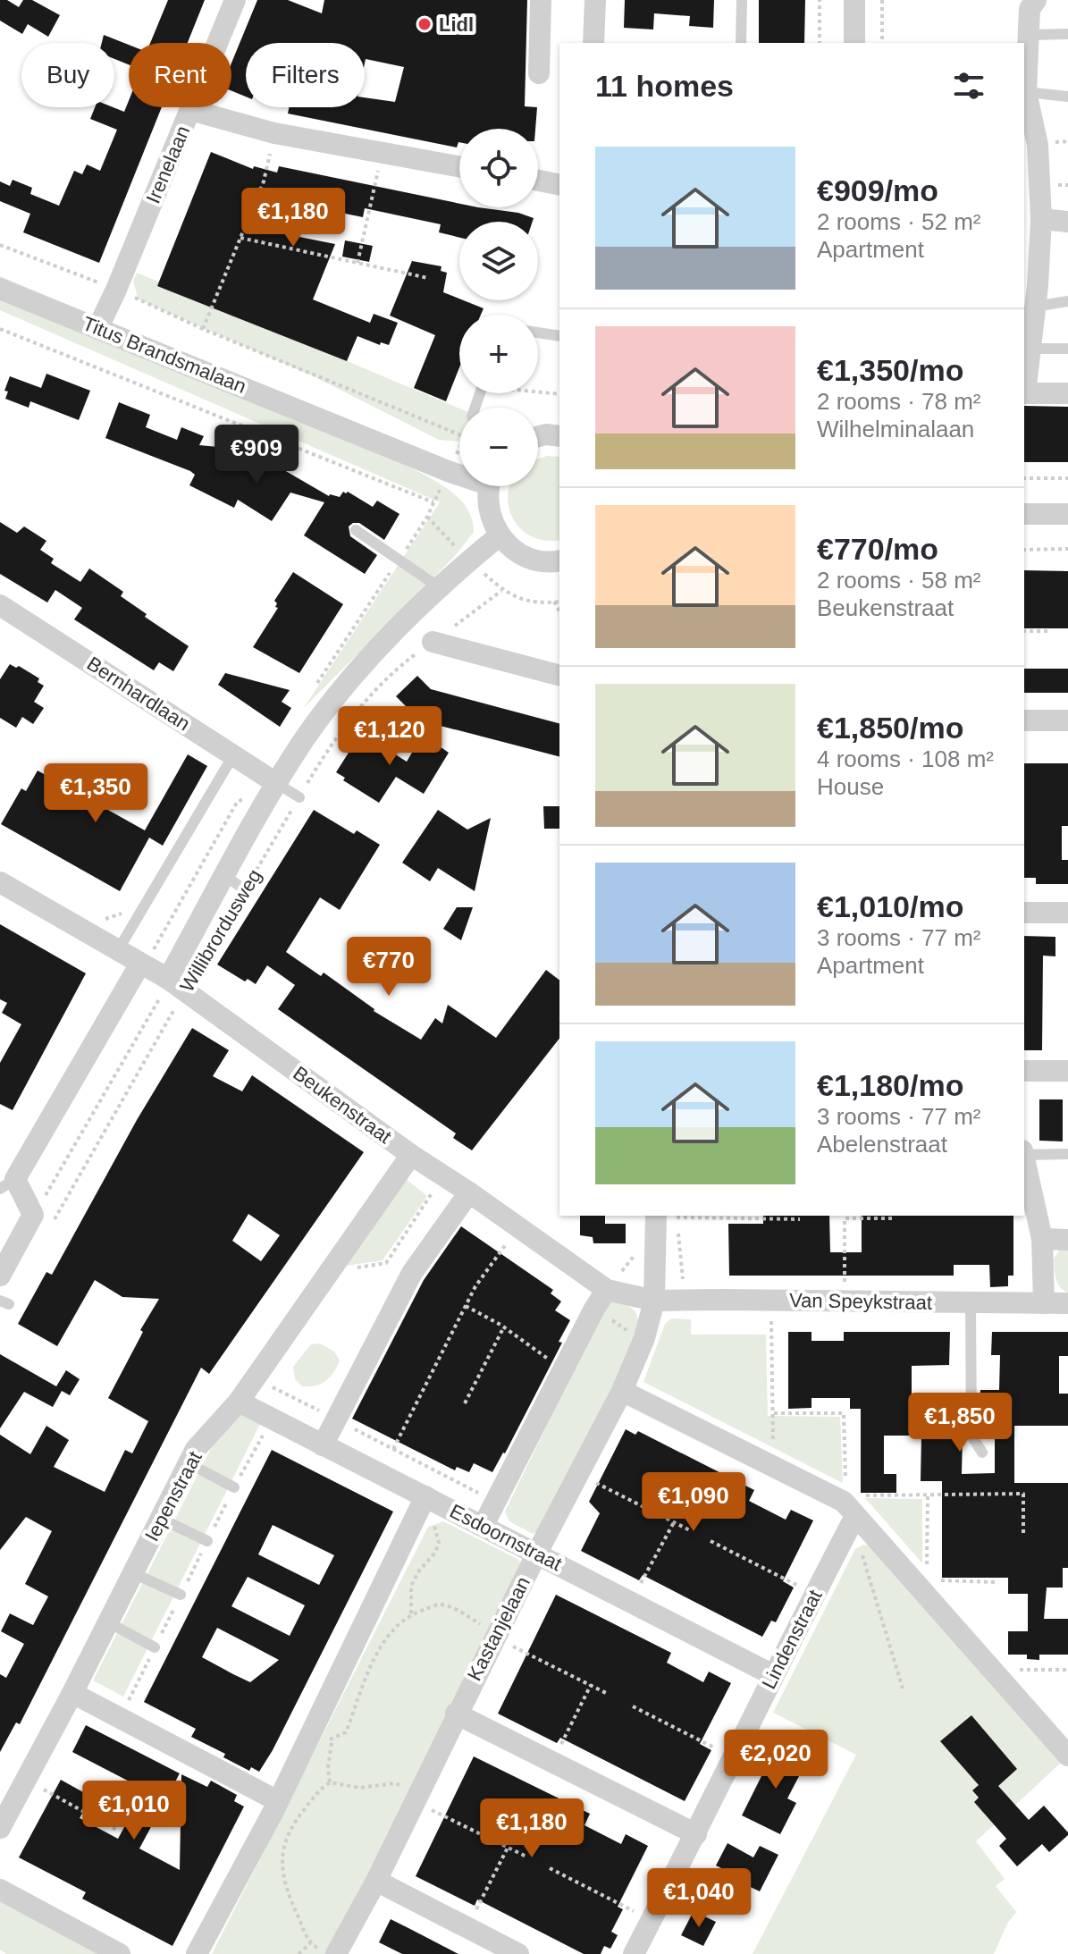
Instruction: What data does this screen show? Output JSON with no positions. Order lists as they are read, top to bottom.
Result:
{
  "streets": {
    "street": [
      "Irenelaan",
      "Titus Brandsmalaan",
      "Bernhardlaan",
      "Willibrordusweg",
      "Beukenstraat",
      "Van Speykstraat",
      "Iepenstraat",
      "Esdoornstraat",
      "Kastanjelaan",
      "Lindenstraat"
    ]
  },
  "crossings": [
    ["Irenelaan", "Titus Brandsmalaan"],
    ["Bernhardlaan", "Willibrordusweg"],
    ["Willibrordusweg", "Beukenstraat"],
    ["Beukenstraat", "Van Speykstraat"],
    ["Beukenstraat", "Iepenstraat"],
    ["Beukenstraat", "Kastanjelaan"],
    ["Van Speykstraat", "Kastanjelaan"],
    ["Iepenstraat", "Esdoornstraat"],
    ["Esdoornstraat", "Kastanjelaan"],
    ["Esdoornstraat", "Lindenstraat"]
  ],
  "places": ["Lidl"],
  "page": {
    "chip": ["Buy", "Rent", "Filters"],
    "heading": "11 homes",
    "map_buttons": ["+", "−"],
    "list": [
      {
        "name": "€909/mo",
        "note": "2 rooms · 52 m² · Apartment"
      },
      {
        "name": "€1,350/mo",
        "note": "2 rooms · 78 m² · Wilhelminalaan"
      },
      {
        "name": "€770/mo",
        "note": "2 rooms · 58 m² · Beukenstraat"
      },
      {
        "name": "€1,850/mo",
        "note": "4 rooms · 108 m² · House"
      },
      {
        "name": "€1,010/mo",
        "note": "3 rooms · 77 m² · Apartment"
      },
      {
        "name": "€1,180/mo",
        "note": "3 rooms · 77 m² · Abelenstraat"
      }
    ],
    "price": [
      "€1,180",
      "€909",
      "€1,120",
      "€1,350",
      "€770",
      "€1,850",
      "€1,090",
      "€2,020",
      "€1,010",
      "€1,180",
      "€1,040"
    ]
  }
}
